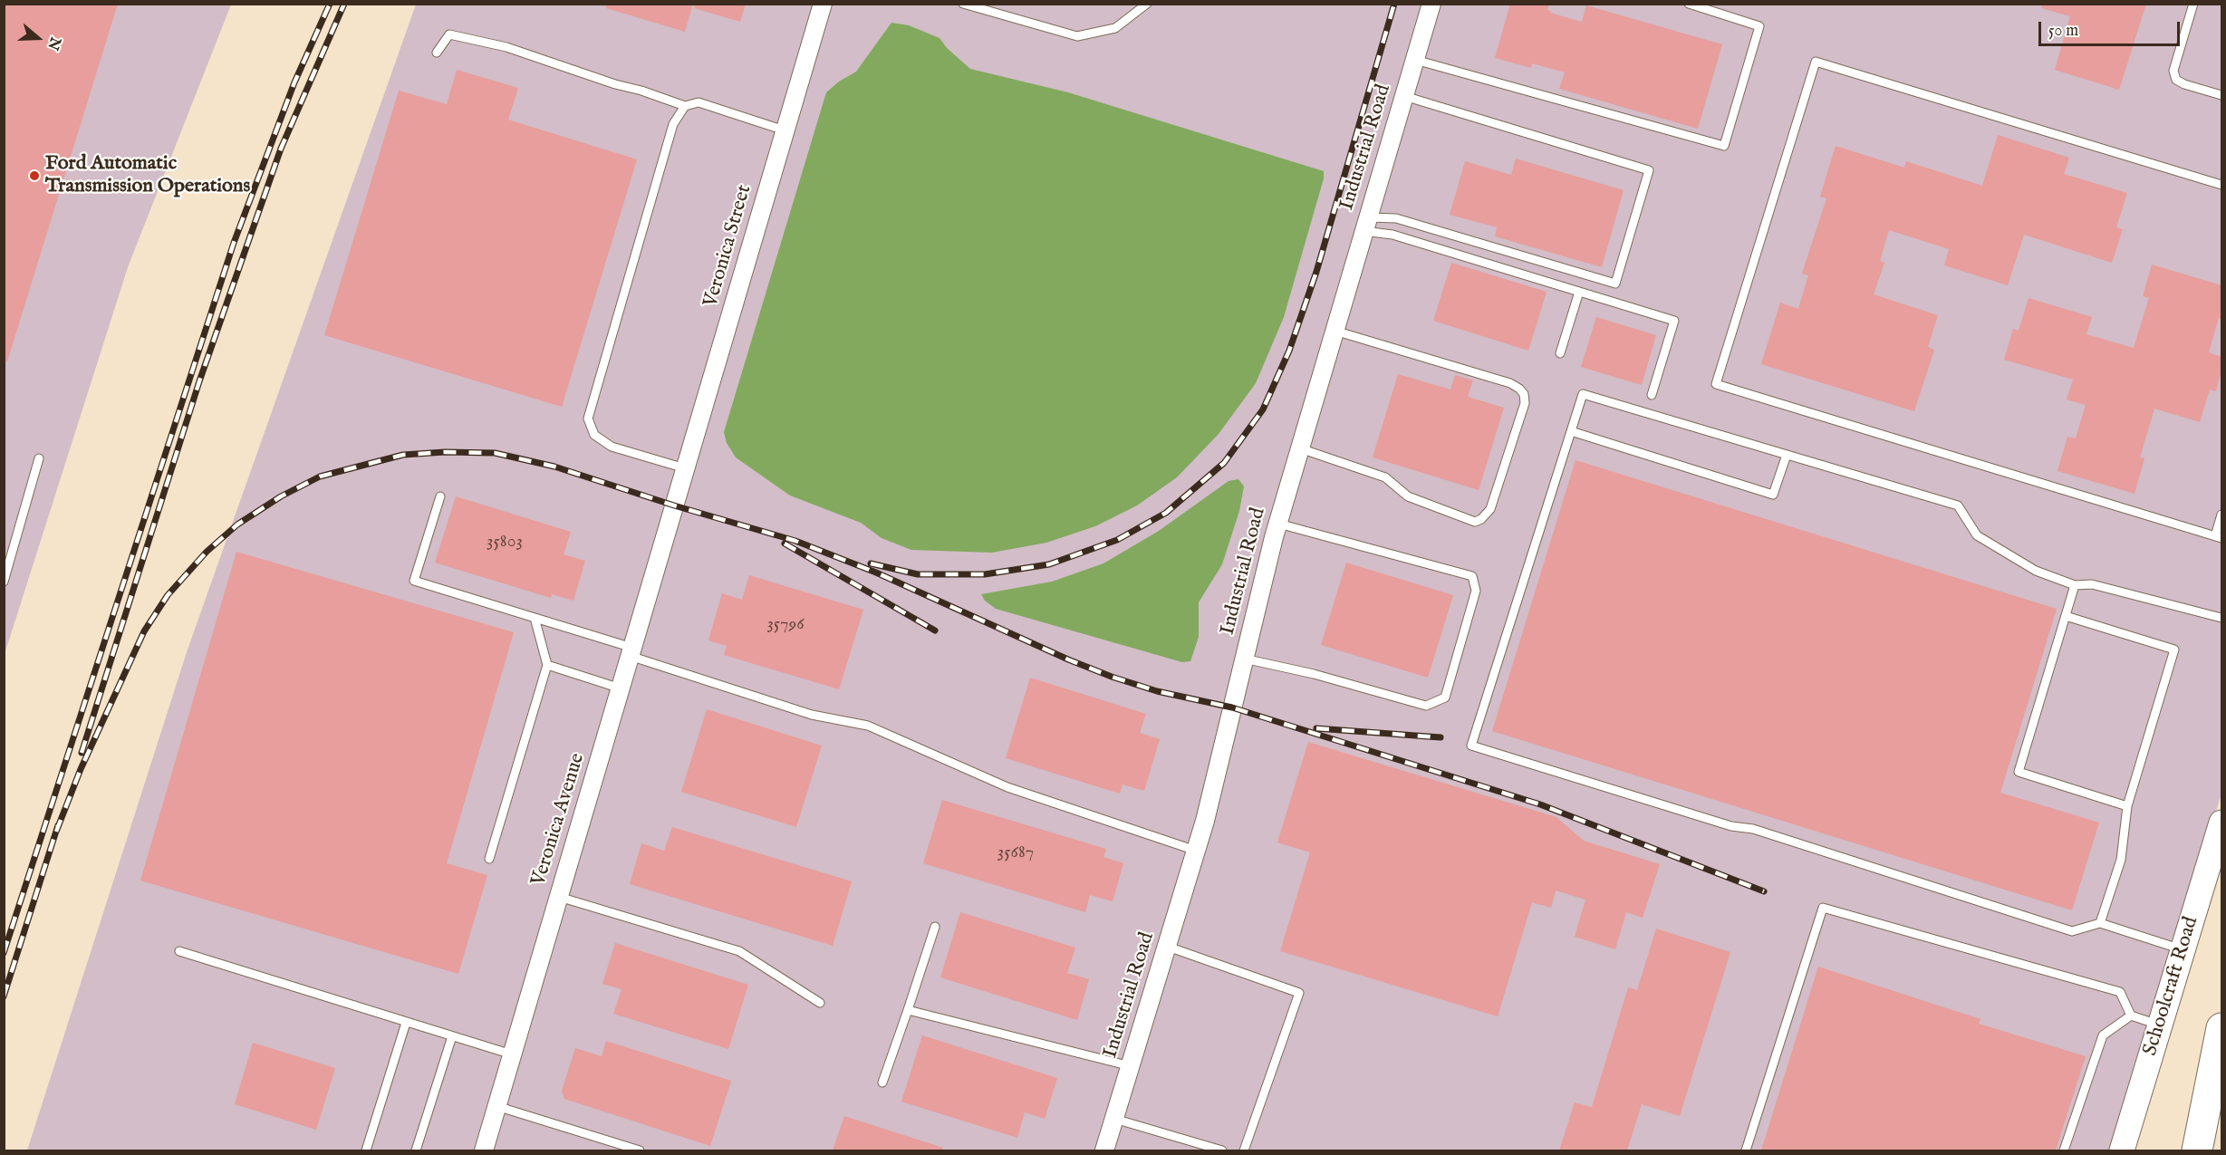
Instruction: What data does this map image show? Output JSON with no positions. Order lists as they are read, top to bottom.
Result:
{
  "streets": {
    "main road": ["Schoolcraft Road"],
    "street": ["Industrial Road", "Veronica Street", "Veronica Avenue"]
  },
  "crossings": [
    ["Veronica Street", "Veronica Avenue"]
  ],
  "places": ["Ford Automatic Transmission Operations"],
  "house_numbers": ["35803", "35796", "35687"],
  "scale_bar": "50 m",
  "north": "right"
}
